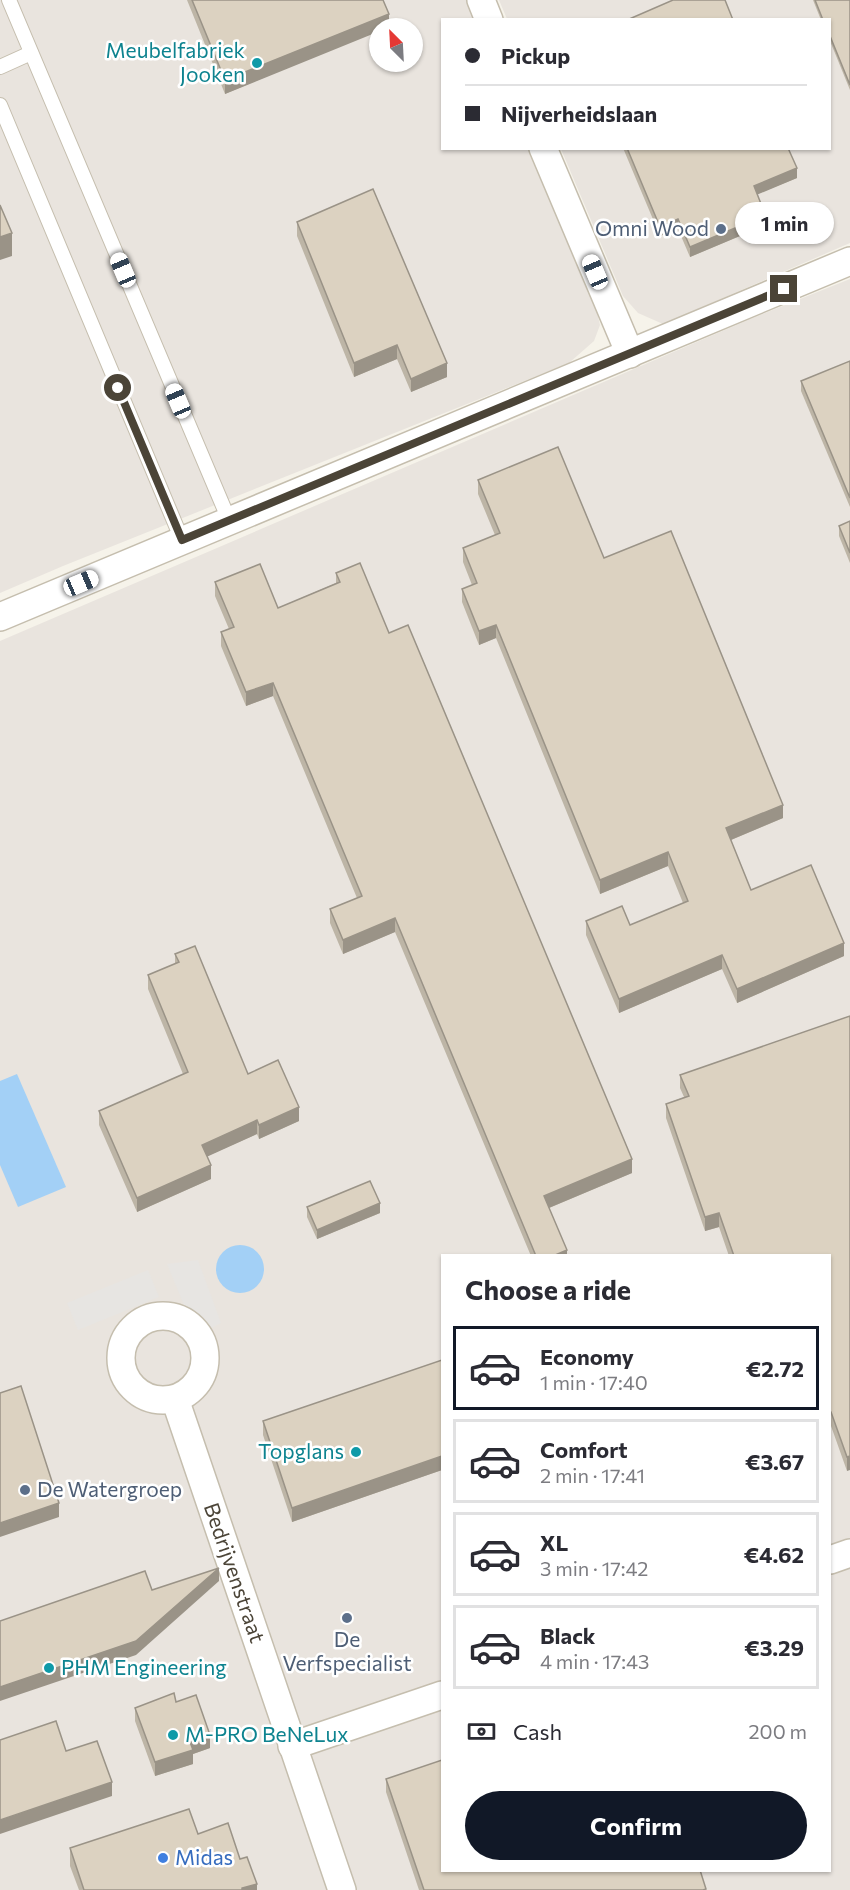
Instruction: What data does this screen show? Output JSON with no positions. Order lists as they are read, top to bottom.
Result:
{
  "streets": {
    "street": ["Bedrijvenstraat"]
  },
  "places": [
    "Meubelfabriek Jooken",
    "Omni Wood",
    "Topglans",
    "De Watergroep",
    "De Verfspecialist",
    "PHM Engineering",
    "M-PRO BeNeLux",
    "Midas"
  ],
  "north": "top left",
  "page": {
    "banner": ["Pickup", "Nijverheidslaan"],
    "bubble": "1 min",
    "heading": "Choose a ride",
    "list": [
      {
        "name": "Economy",
        "note": "1 min · 17:40",
        "value": "€2.72"
      },
      {
        "name": "Comfort",
        "note": "2 min · 17:41",
        "value": "€3.67"
      },
      {
        "name": "XL",
        "note": "3 min · 17:42",
        "value": "€4.62"
      },
      {
        "name": "Black",
        "note": "4 min · 17:43",
        "value": "€3.29"
      }
    ],
    "pay": ["Cash", "200 m"],
    "buttons": "Confirm"
  }
}
